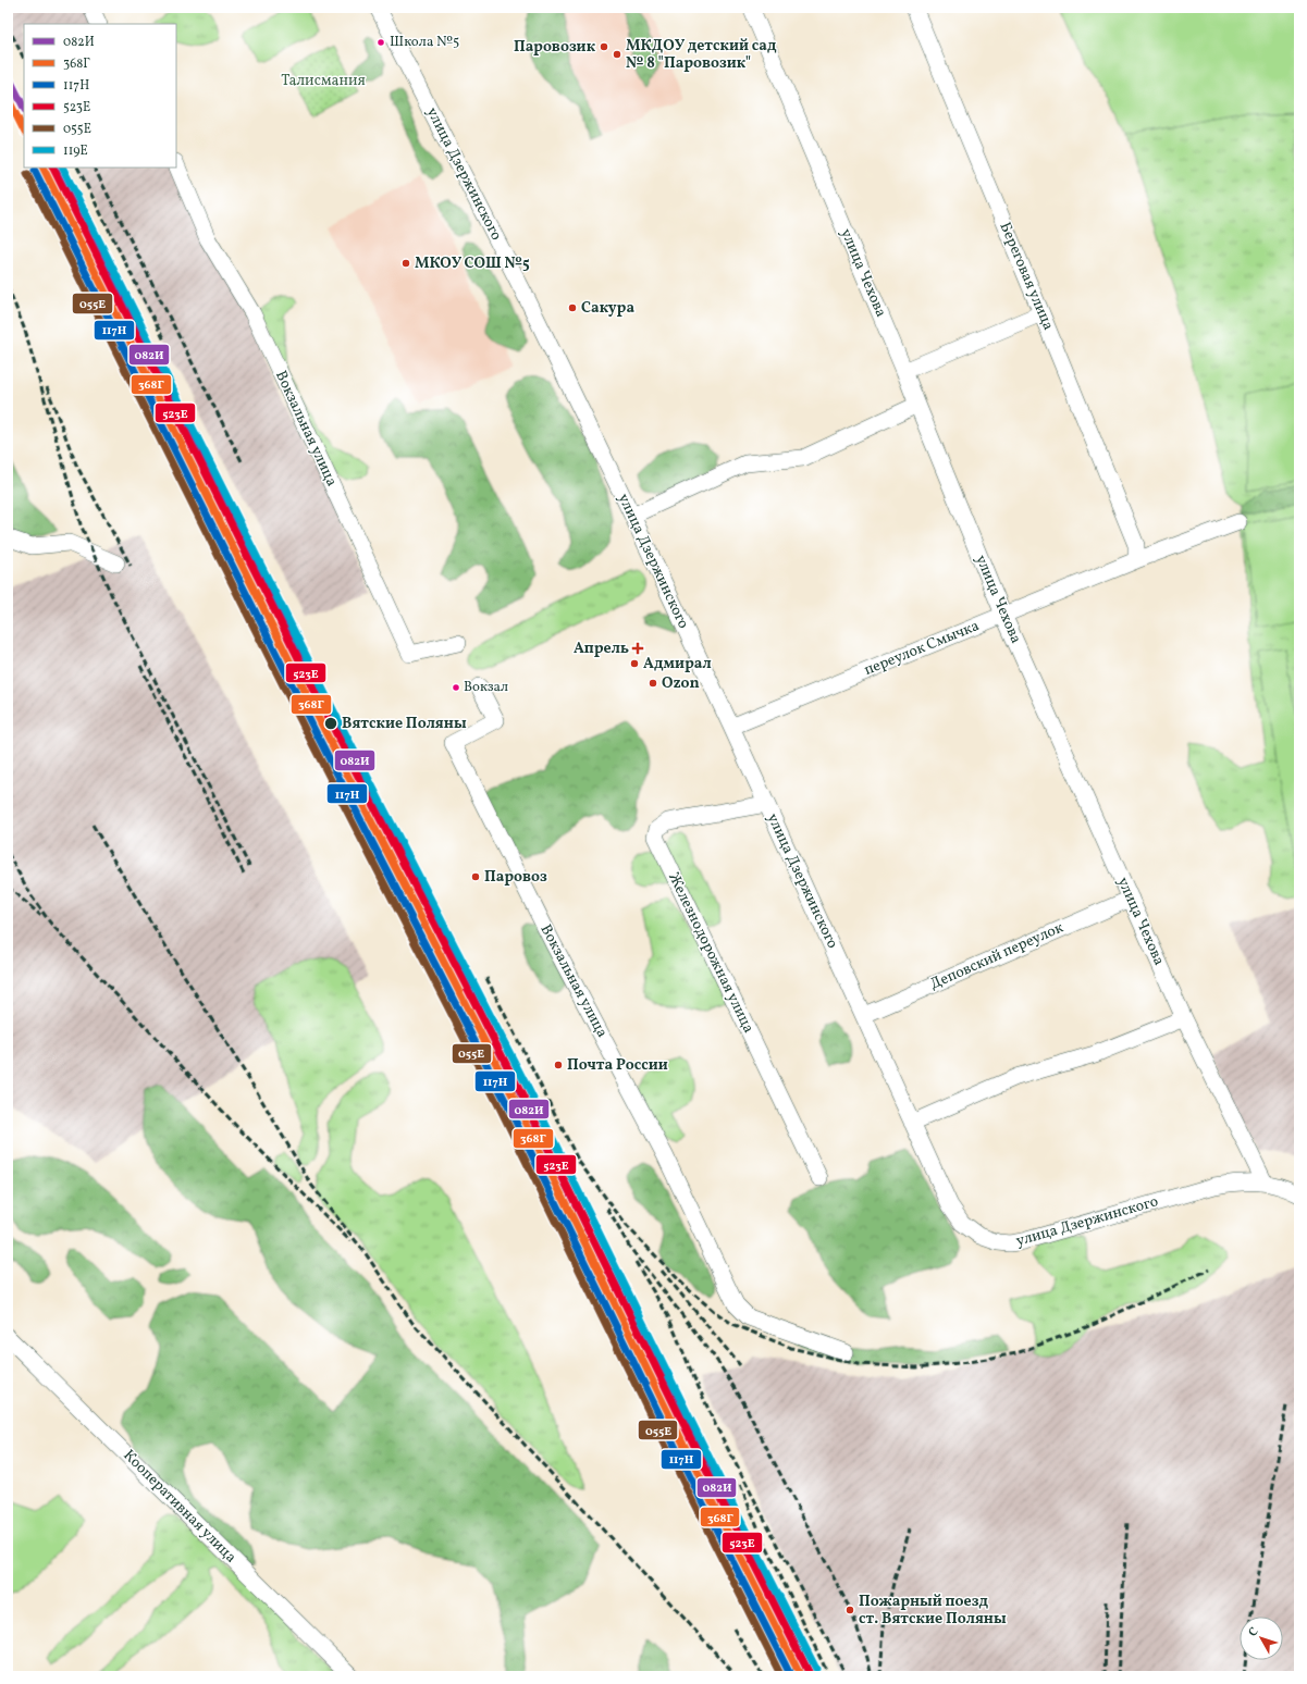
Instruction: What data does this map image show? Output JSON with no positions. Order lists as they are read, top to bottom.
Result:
{
  "streets": {
    "street": [
      "улица Дзержинского",
      "улица Чехова",
      "Береговая улица",
      "Вокзальная улица",
      "переулок Смычка",
      "Железнодорожная улица",
      "Деповский переулок",
      "Кооперативная улица"
    ]
  },
  "crossings": [
    ["улица Дзержинского", "улица Чехова"],
    ["улица Дзержинского", "переулок Смычка"],
    ["улица Дзержинского", "Железнодорожная улица"],
    ["улица Дзержинского", "Деповский переулок"],
    ["улица Чехова", "переулок Смычка"],
    ["улица Чехова", "Деповский переулок"],
    ["Береговая улица", "переулок Смычка"]
  ],
  "parks": ["Талисмания"],
  "places": {
    "other": [
      "Школа №5",
      "Паровозик",
      "МКДОУ детский сад № 8 \"Паровозик\"",
      "МКОУ СОШ №5",
      "Сакура",
      "Адмирал",
      "Ozon",
      "Вокзал",
      "Вятские Поляны",
      "Паровоз",
      "Почта России",
      "Пожарный поезд ст. Вятские Поляны"
    ],
    "health": ["Апрель"]
  },
  "lines": [
    "transit line 082И",
    "transit line 368Г",
    "transit line 523Е",
    "transit line 119Е",
    "transit line 117Н",
    "transit line 055Е"
  ],
  "legend": [
    "082И",
    "368Г",
    "117Н",
    "523Е",
    "055Е",
    "119Е"
  ],
  "north": "top left"
}
